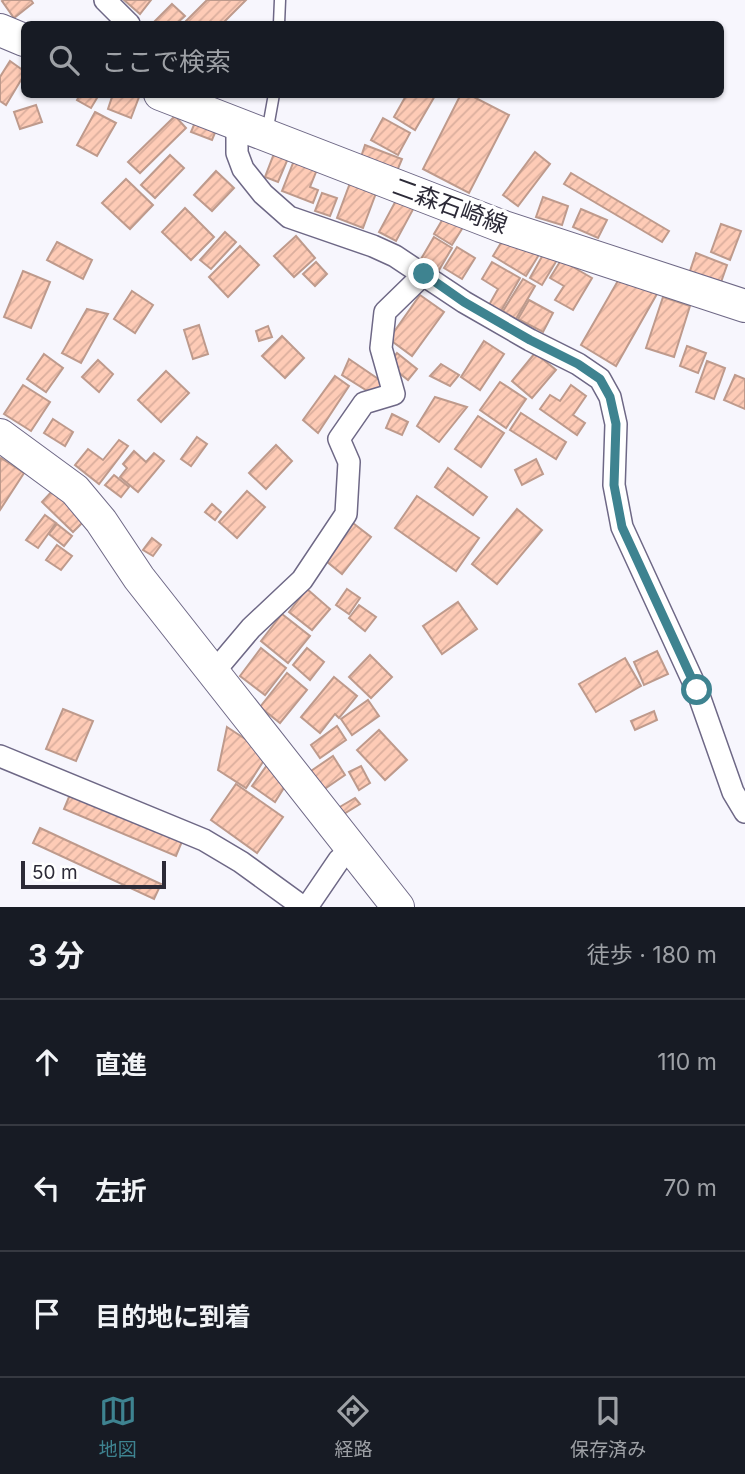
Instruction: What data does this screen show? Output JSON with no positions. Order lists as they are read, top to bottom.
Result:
{
  "streets": {
    "main road": ["二森石崎線"]
  },
  "scale_bar": "50 m",
  "page": {
    "search": "ここで検索",
    "scale": "50 m",
    "heading": ["3 分", "徒歩 · 180 m"],
    "list": [
      ["直進", "110 m"],
      ["左折", "70 m"],
      "目的地に到着"
    ],
    "nav": ["地図", "経路", "保存済み"]
  }
}
